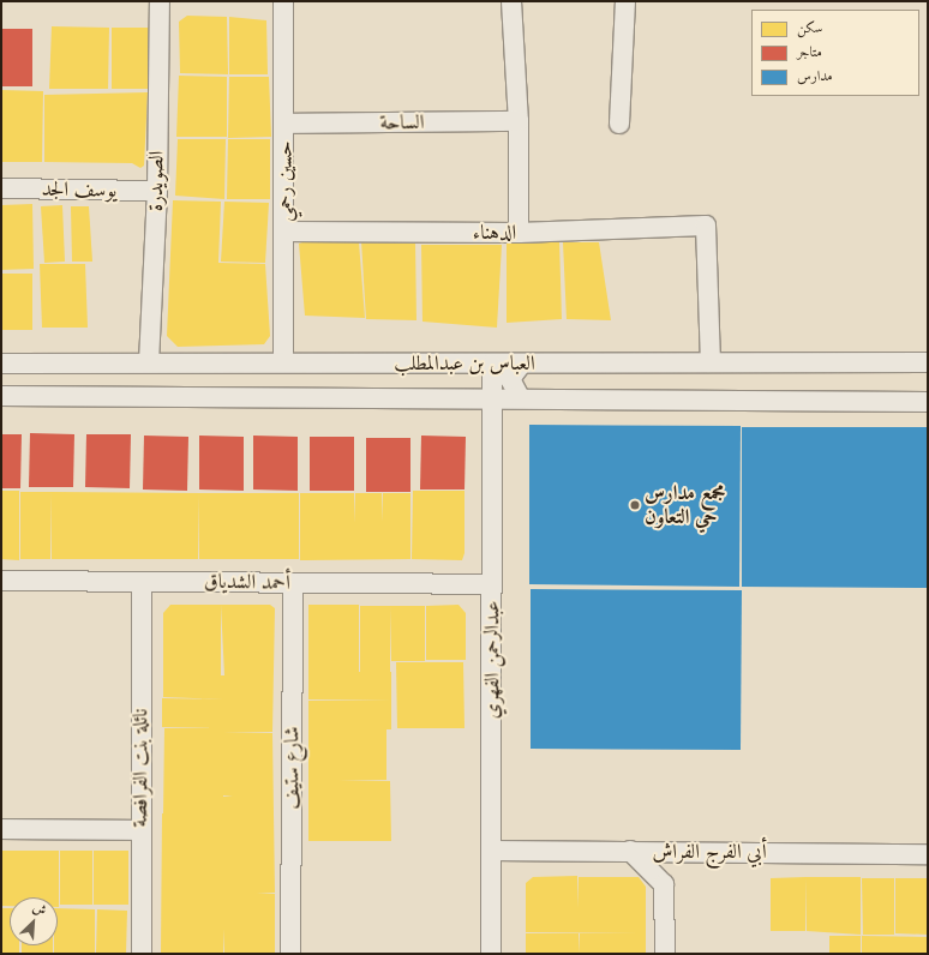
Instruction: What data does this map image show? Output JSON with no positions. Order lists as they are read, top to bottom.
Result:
{
  "streets": {
    "street": [
      "الساحة",
      "الصويدرة",
      "حسين رحمي",
      "يوسف الجد",
      "الدهناء",
      "العباس بن عبدالمطلب",
      "أحمد الشدياق",
      "عبدالرحمن الفهري",
      "نائلة بنت الفرافصة",
      "شارع ستيف",
      "أبي الفرج الفراش"
    ]
  },
  "crossings": [
    ["الساحة", "حسين رحمي"],
    ["الصويدرة", "يوسف الجد"],
    ["الصويدرة", "العباس بن عبدالمطلب"],
    ["حسين رحمي", "الدهناء"],
    ["حسين رحمي", "العباس بن عبدالمطلب"],
    ["الدهناء", "العباس بن عبدالمطلب"],
    ["العباس بن عبدالمطلب", "عبدالرحمن الفهري"],
    ["أحمد الشدياق", "عبدالرحمن الفهري"],
    ["أحمد الشدياق", "نائلة بنت الفرافصة"],
    ["أحمد الشدياق", "شارع ستيف"],
    ["عبدالرحمن الفهري", "أبي الفرج الفراش"]
  ],
  "places": ["مجمع مدارس حي التعاون"],
  "legend": ["سكن", "متاجر", "مدارس"],
  "north": "top right"
}
